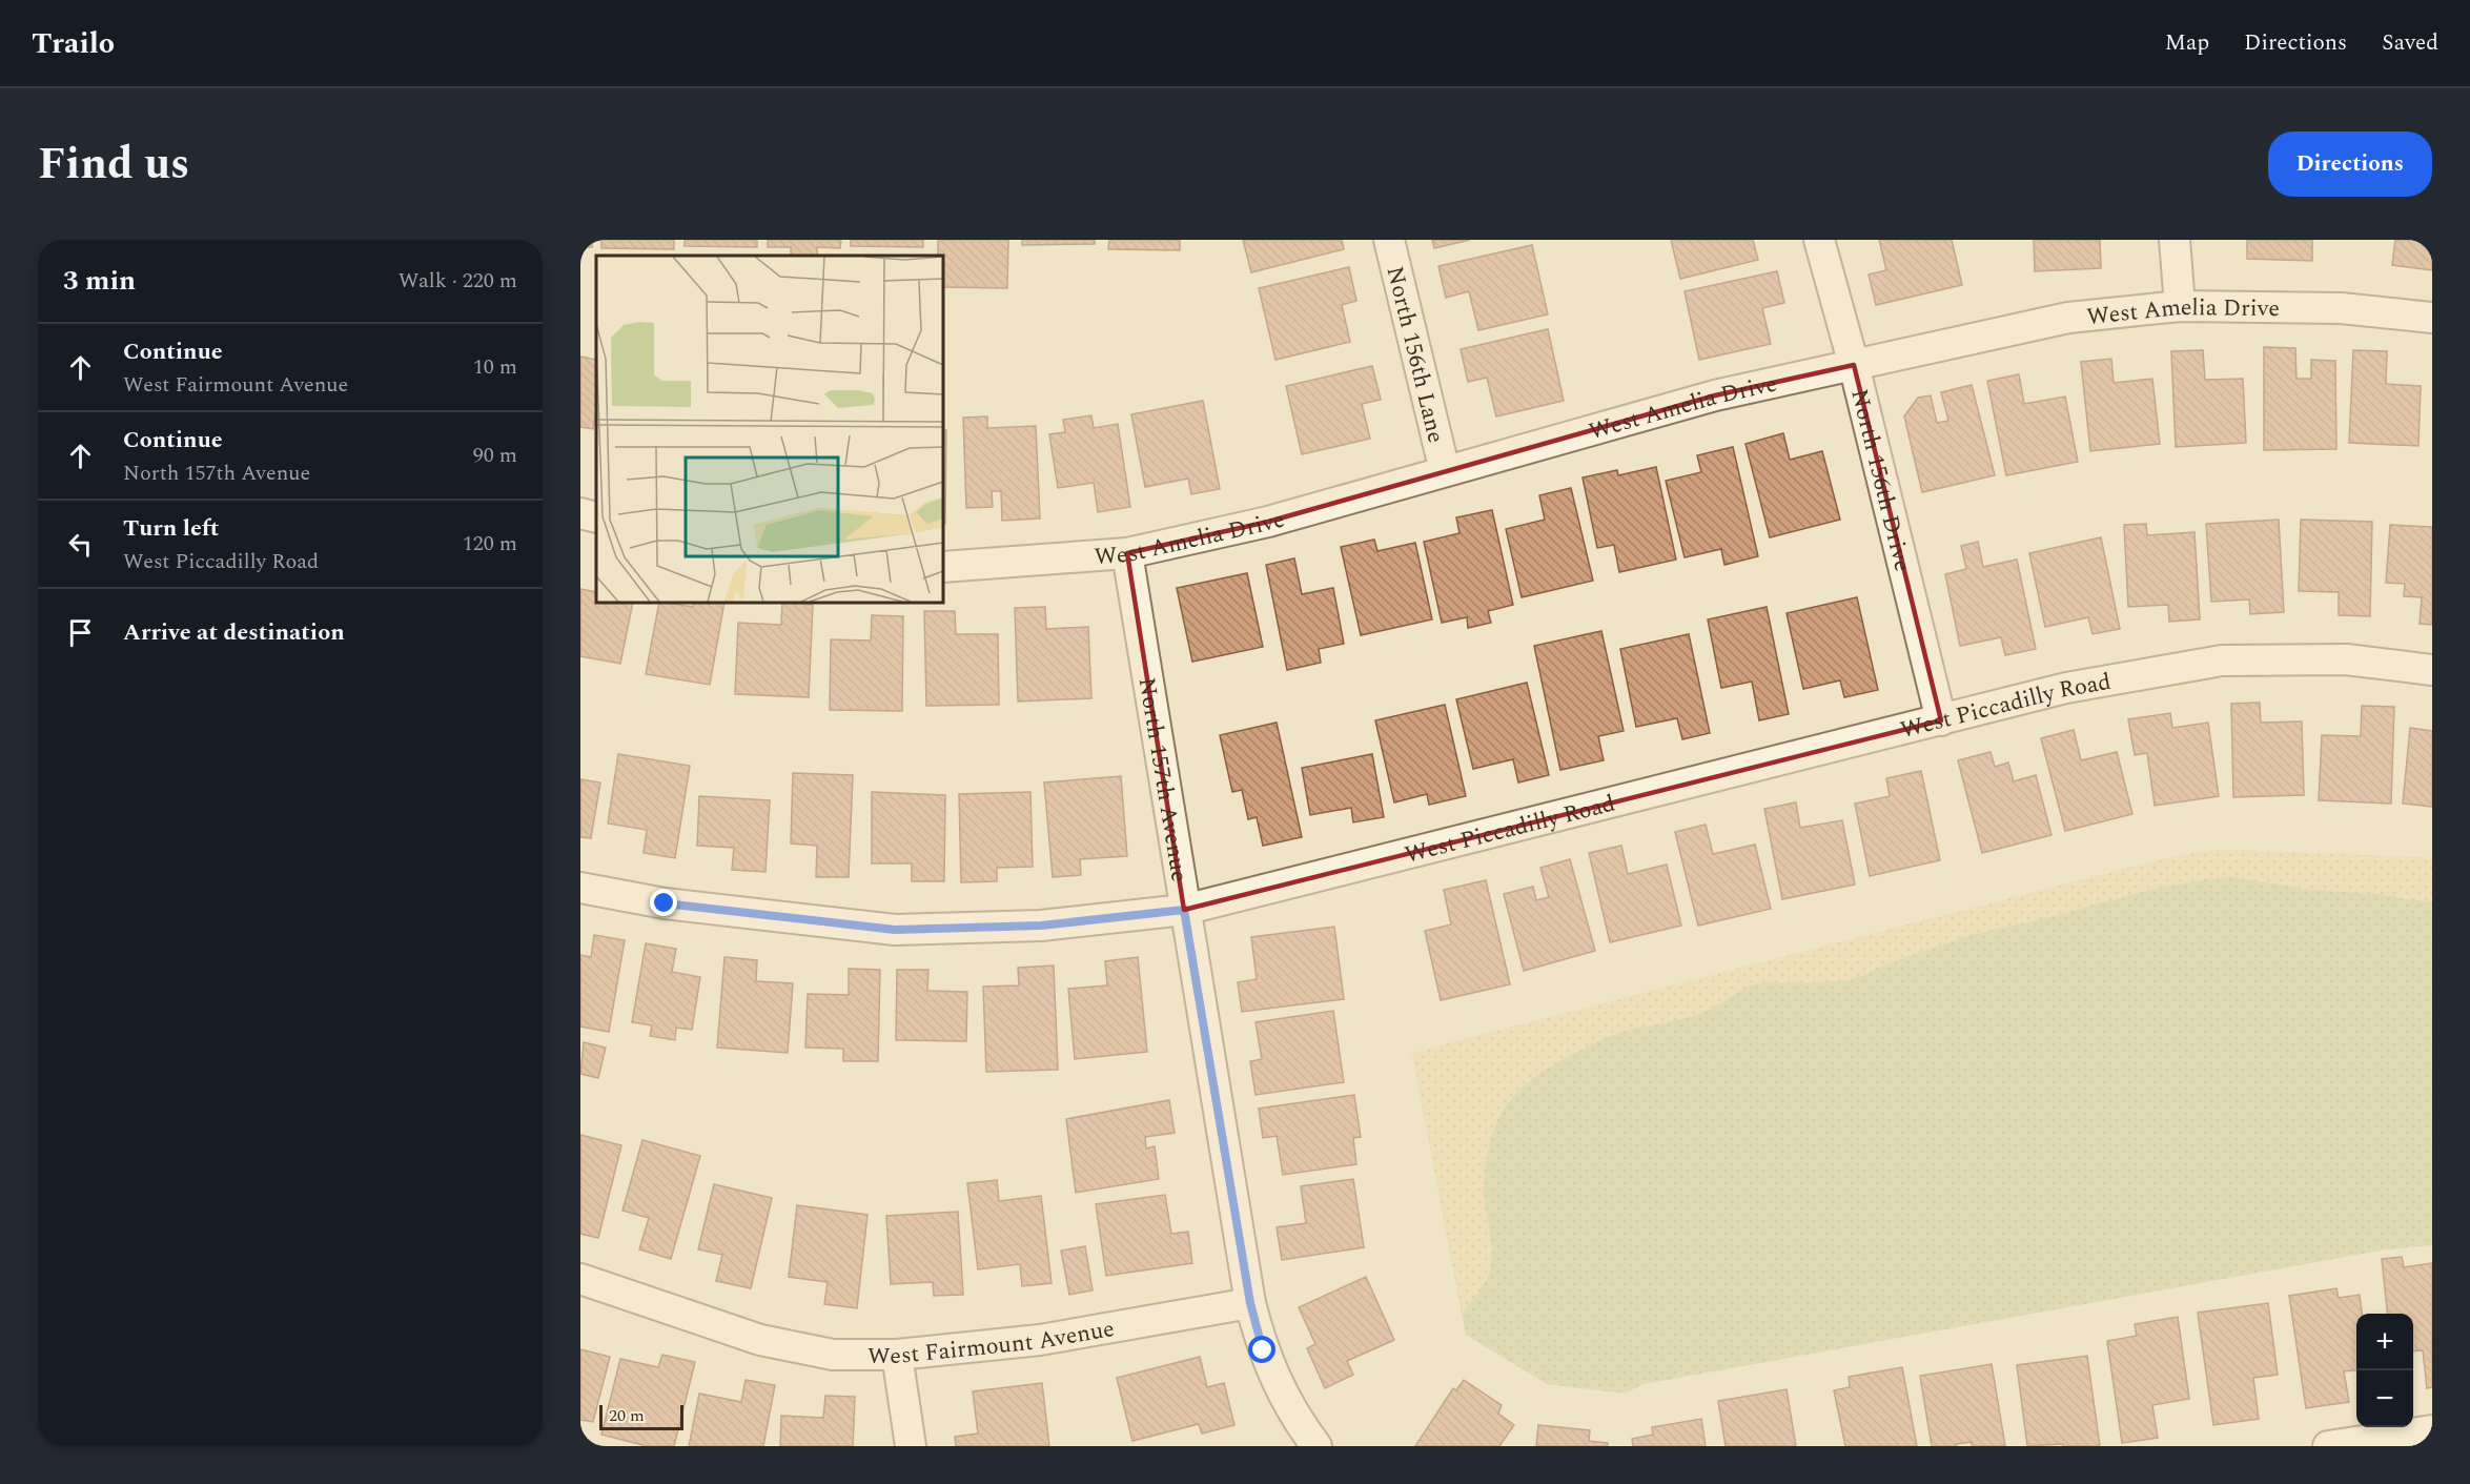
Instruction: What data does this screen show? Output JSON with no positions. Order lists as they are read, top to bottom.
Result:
{
  "streets": {
    "street": [
      "West Amelia Drive",
      "North 156th Lane",
      "North 156th Drive",
      "West Piccadilly Road",
      "North 157th Avenue",
      "West Fairmount Avenue"
    ]
  },
  "crossings": [
    ["West Amelia Drive", "North 156th Lane"],
    ["West Amelia Drive", "North 156th Drive"],
    ["West Amelia Drive", "North 157th Avenue"],
    ["North 156th Drive", "West Piccadilly Road"],
    ["West Piccadilly Road", "North 157th Avenue"],
    ["North 157th Avenue", "West Fairmount Avenue"]
  ],
  "scale_bar": "20 m",
  "page": {
    "header": "Trailo",
    "nav": ["Map", "Directions", "Saved"],
    "title": "Find us",
    "buttons": "Directions",
    "heading": ["3 min", "Walk · 220 m"],
    "list": [
      ["Continue", "West Fairmount Avenue", "10 m"],
      ["Continue", "North 157th Avenue", "90 m"],
      ["Turn left", "West Piccadilly Road", "120 m"],
      "Arrive at destination"
    ],
    "map_buttons": ["+", "−"],
    "scale": "20 m"
  }
}
